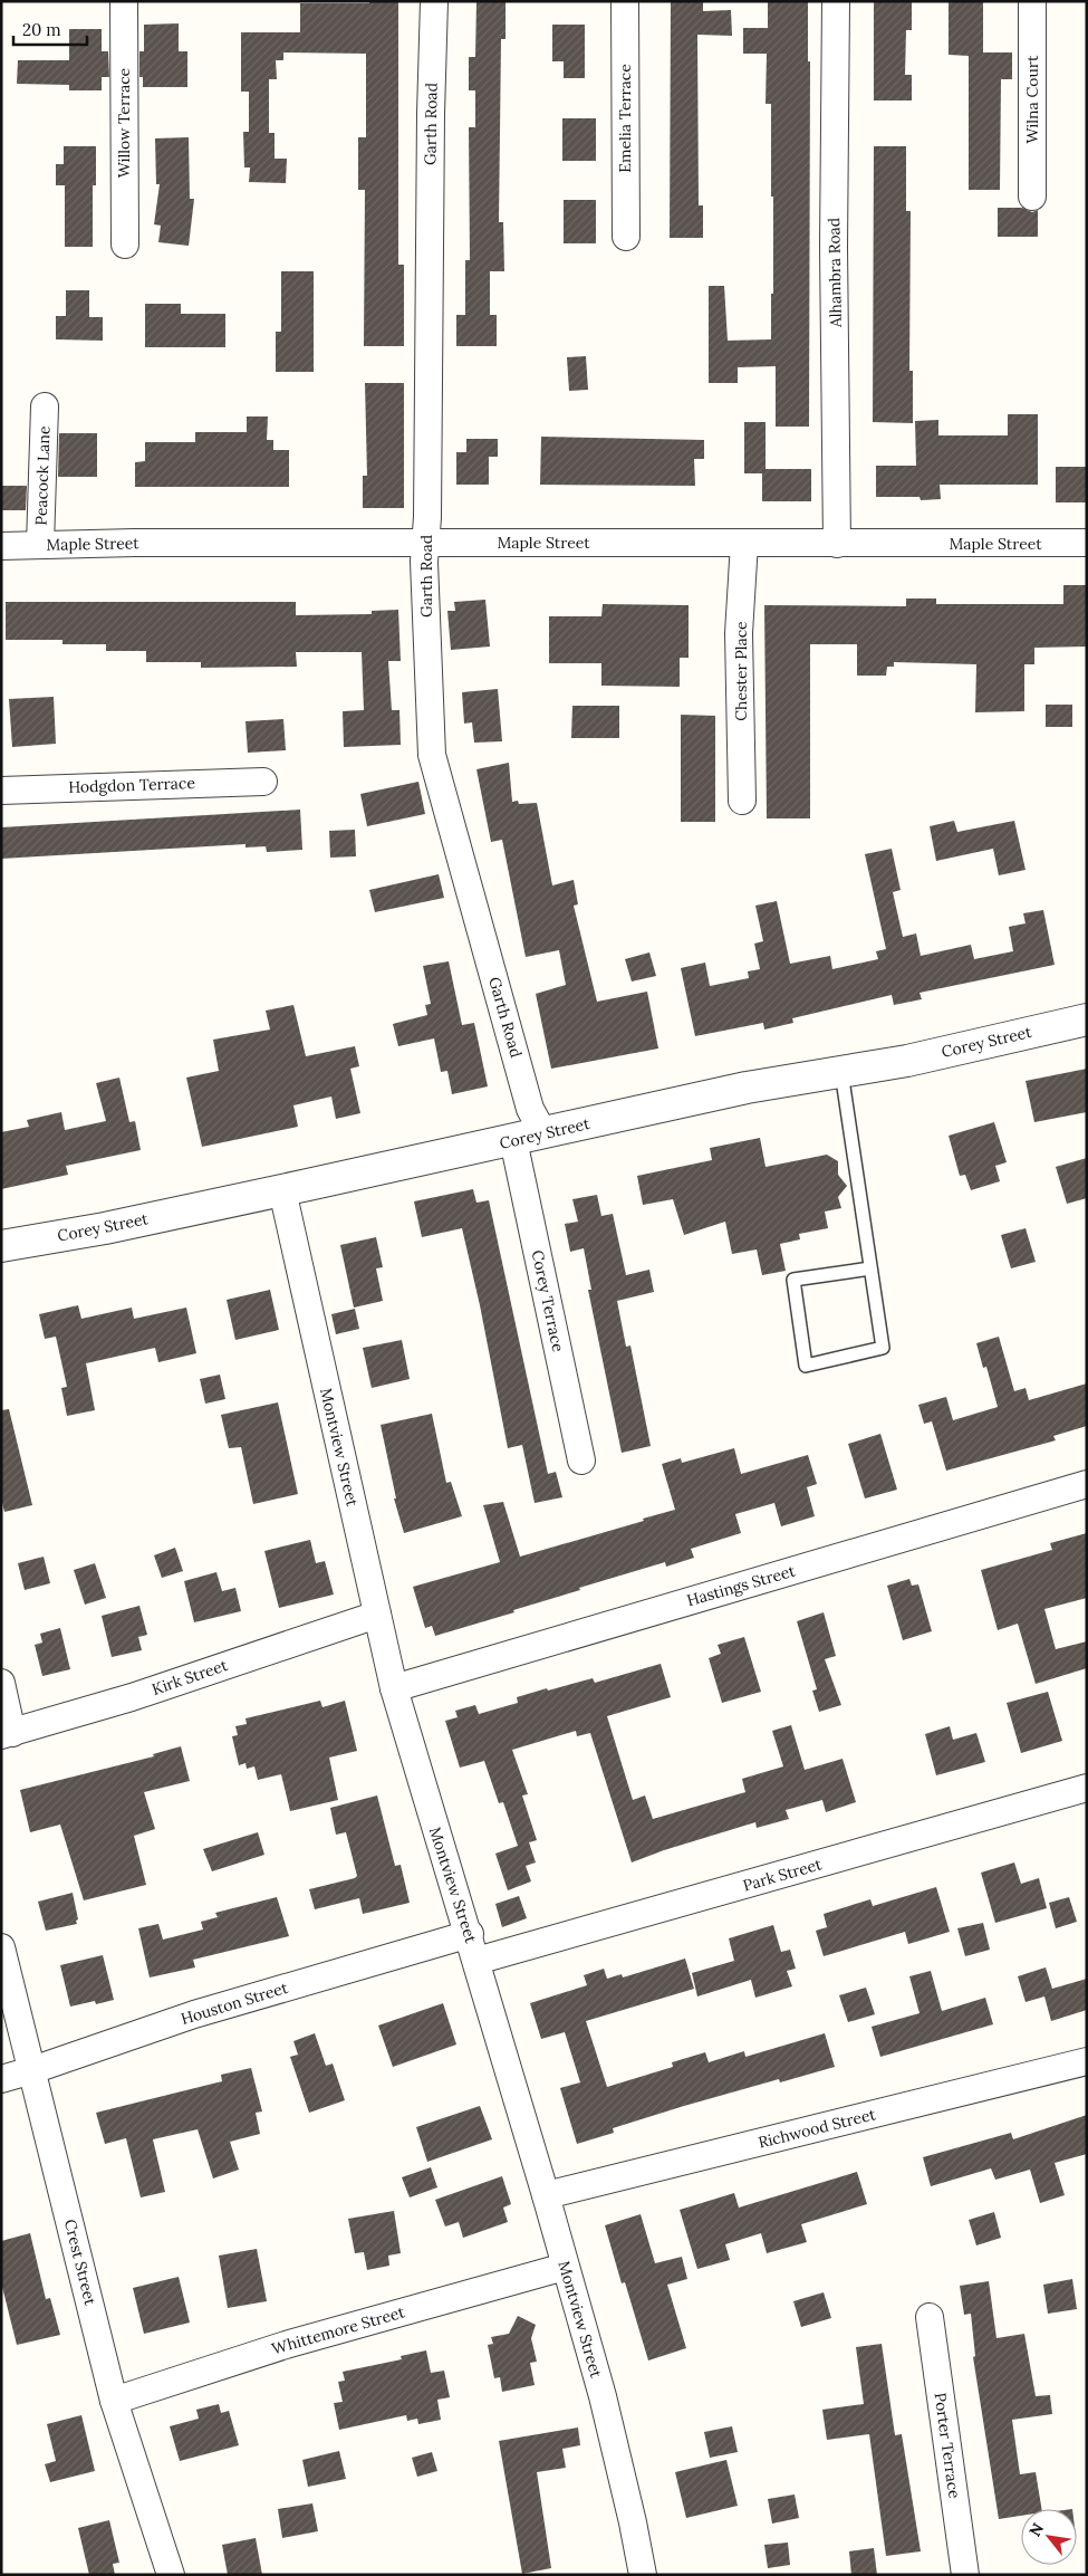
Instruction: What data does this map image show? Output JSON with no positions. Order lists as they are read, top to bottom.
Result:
{
  "streets": {
    "street": [
      "Wilna Court",
      "Emelia Terrace",
      "Willow Terrace",
      "Garth Road",
      "Alhambra Road",
      "Peacock Lane",
      "Maple Street",
      "Chester Place",
      "Hodgdon Terrace",
      "Corey Street",
      "Corey Terrace",
      "Montview Street",
      "Hastings Street",
      "Kirk Street",
      "Park Street",
      "Houston Street",
      "Richwood Street",
      "Crest Street",
      "Whittemore Street",
      "Porter Terrace"
    ]
  },
  "crossings": [
    ["Garth Road", "Maple Street"],
    ["Garth Road", "Corey Street"],
    ["Alhambra Road", "Maple Street"],
    ["Peacock Lane", "Maple Street"],
    ["Maple Street", "Chester Place"],
    ["Corey Street", "Corey Terrace"],
    ["Corey Street", "Montview Street"],
    ["Montview Street", "Hastings Street"],
    ["Montview Street", "Kirk Street"],
    ["Montview Street", "Park Street"],
    ["Montview Street", "Houston Street"],
    ["Montview Street", "Richwood Street"],
    ["Montview Street", "Whittemore Street"],
    ["Houston Street", "Crest Street"],
    ["Crest Street", "Whittemore Street"]
  ],
  "scale_bar": "20 m",
  "north": "top left"
}
